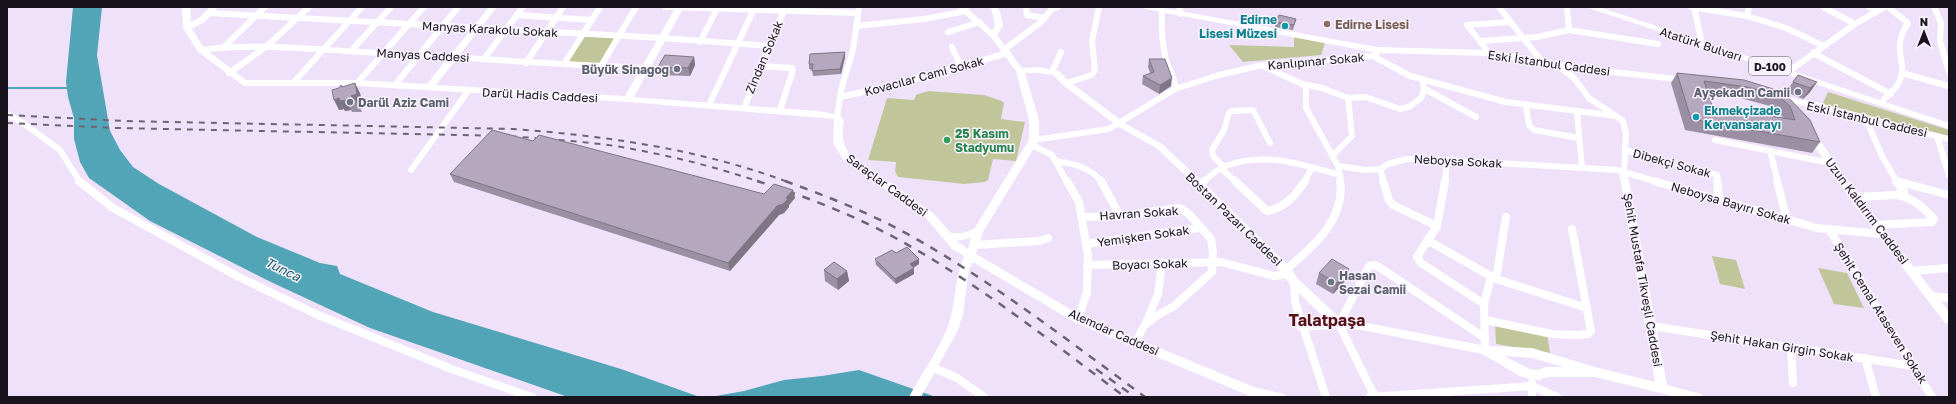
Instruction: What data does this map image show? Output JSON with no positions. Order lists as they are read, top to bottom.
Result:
{
  "streets": {
    "main road": [
      "Atatürk Bulvarı",
      "Eski İstanbul Caddesi",
      "D-100",
      "Darül Hadis Caddesi",
      "Saraçlar Caddesi",
      "Uzun Kaldırım Caddesi",
      "Bostan Pazarı Caddesi",
      "Şehit Mustafa Tikveşli Caddesi",
      "Alemdar Caddesi"
    ],
    "street": [
      "Manyas Karakolu Sokak",
      "Manyas Caddesi",
      "Zindan Sokak",
      "Kanlıpınar Sokak",
      "Kovacılar Cami Sokak",
      "Neboysa Sokak",
      "Dibekçi Sokak",
      "Neboysa Bayırı Sokak",
      "Havran Sokak",
      "Yemişken Sokak",
      "Boyacı Sokak",
      "Şehit Cemal Ataseven Sokak",
      "Şehit Hakan Girgin Sokak"
    ]
  },
  "crossings": [
    ["Manyas Karakolu Sokak", "Zindan Sokak"],
    ["Zindan Sokak", "Darül Hadis Caddesi"],
    ["Kanlıpınar Sokak", "Eski İstanbul Caddesi"],
    ["Kanlıpınar Sokak", "Bostan Pazarı Caddesi"],
    ["Kovacılar Cami Sokak", "Saraçlar Caddesi"],
    ["Darül Hadis Caddesi", "Saraçlar Caddesi"],
    ["Neboysa Sokak", "Neboysa Bayırı Sokak"],
    ["Dibekçi Sokak", "Neboysa Bayırı Sokak"],
    ["Saraçlar Caddesi", "Alemdar Caddesi"],
    ["Neboysa Bayırı Sokak", "Uzun Kaldırım Caddesi"],
    ["Neboysa Bayırı Sokak", "Şehit Mustafa Tikveşli Caddesi"],
    ["Neboysa Bayırı Sokak", "Şehit Cemal Ataseven Sokak"],
    ["Havran Sokak", "Yemişken Sokak"],
    ["Havran Sokak", "Boyacı Sokak"],
    ["Bostan Pazarı Caddesi", "Boyacı Sokak"],
    ["Şehit Mustafa Tikveşli Caddesi", "Şehit Hakan Girgin Sokak"],
    ["Şehit Cemal Ataseven Sokak", "Şehit Hakan Girgin Sokak"]
  ],
  "districts": ["Talatpaşa"],
  "water": ["Tunca"],
  "places": [
    "Edirne Lisesi",
    "Edirne Lisesi Müzesi",
    "Büyük Sinagog",
    "Ayşekadın Camii",
    "Darül Aziz Cami",
    "Ekmekçizade Kervansarayı",
    "25 Kasım Stadyumu",
    "Hasan Sezai Camii"
  ],
  "north": "top"
}
